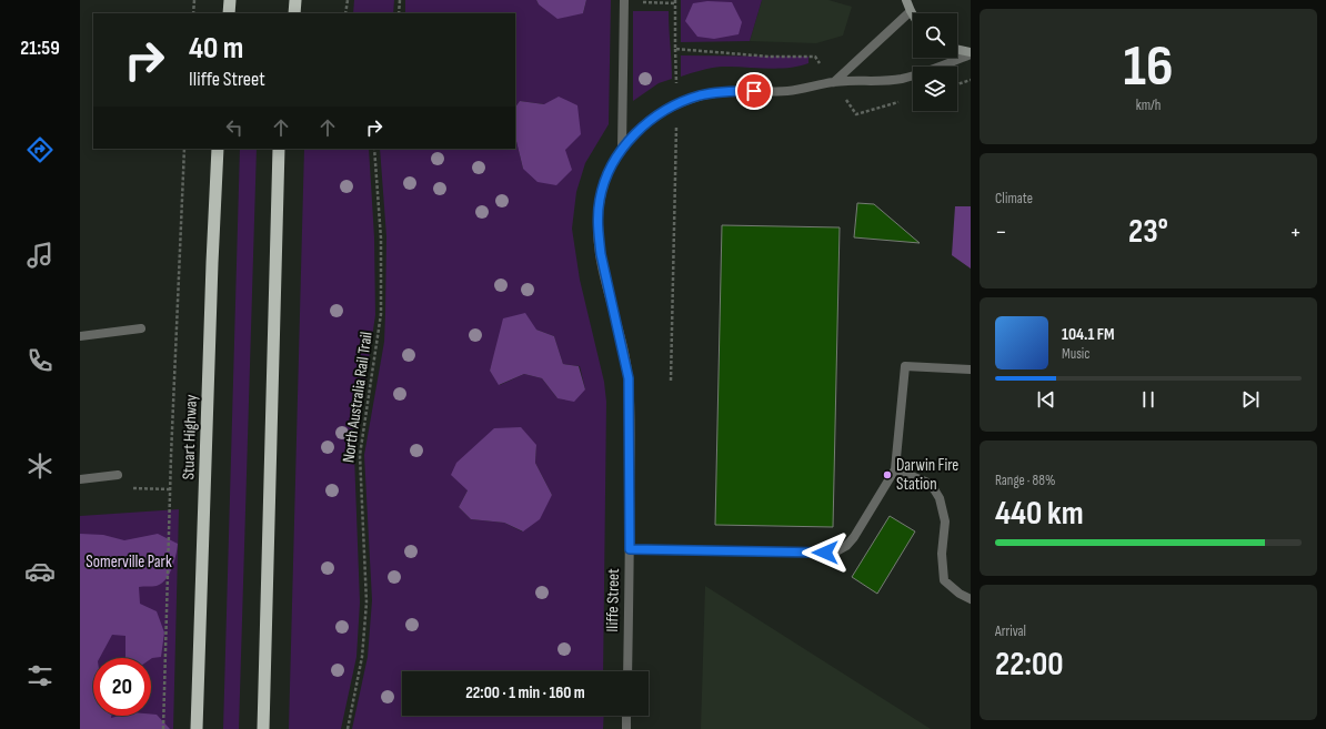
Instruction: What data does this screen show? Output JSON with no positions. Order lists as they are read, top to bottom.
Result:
{
  "streets": {
    "highway": ["Stuart Highway"],
    "street": ["Iliffe Street"],
    "path": ["North Australia Rail Trail"]
  },
  "parks": ["Somerville Park"],
  "places": ["Darwin Fire Station"],
  "page": {
    "tabs": "21:59",
    "tile": [
      ["16", "km/h"],
      "Climate",
      ["Range · 88%", "440 km"],
      ["Arrival", "22:00"]
    ],
    "turn": ["40 m", "Iliffe Street"],
    "heat": ["−", "23°", "+"],
    "song": ["104.1 FM", "Music"],
    "limit": "20",
    "trip": "22:00 · 1 min · 160 m"
  }
}
